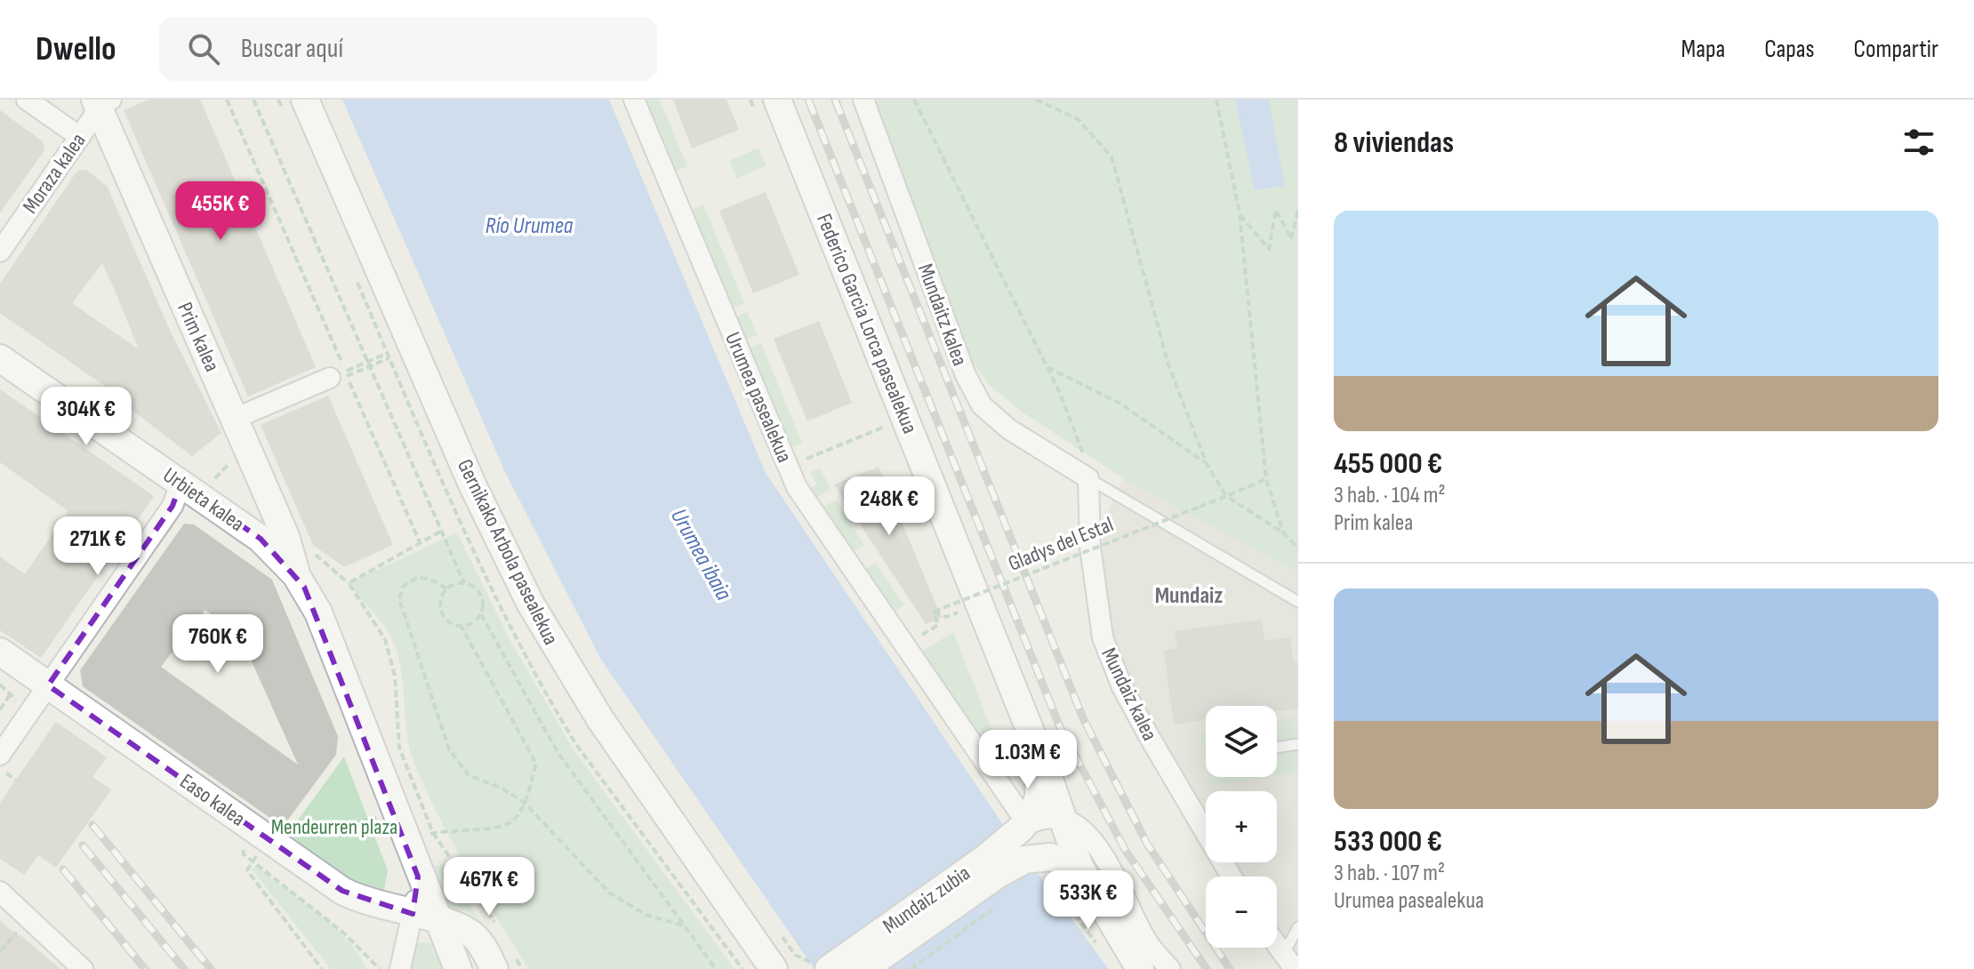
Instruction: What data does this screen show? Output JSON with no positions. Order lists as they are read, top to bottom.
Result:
{
  "streets": {
    "main road": [
      "Federico Garcia Lorca pasealekua",
      "Prim kalea",
      "Urbieta kalea",
      "Gernikako Arbola pasealekua",
      "Easo kalea",
      "Mundaiz zubia"
    ],
    "street": [
      "Moraza kalea",
      "Mundaitz kalea",
      "Urumea pasealekua",
      "Mundaiz kalea"
    ],
    "path": ["Gladys del Estal"]
  },
  "crossings": [
    ["Moraza kalea", "Prim kalea"],
    ["Mundaitz kalea", "Mundaiz kalea"],
    ["Federico Garcia Lorca pasealekua", "Urumea pasealekua"],
    ["Federico Garcia Lorca pasealekua", "Mundaiz zubia"],
    ["Prim kalea", "Urbieta kalea"],
    ["Urumea pasealekua", "Mundaiz zubia"]
  ],
  "districts": ["Mundaiz"],
  "water": ["Río Urumea", "Urumea ibaia"],
  "parks": ["Mendeurren plaza"],
  "page": {
    "header": "Dwello",
    "search": "Buscar aquí",
    "nav": ["Mapa", "Capas", "Compartir"],
    "heading": "8 viviendas",
    "price": [
      "455K €",
      "304K €",
      "248K €",
      "271K €",
      "760K €",
      "1.03M €",
      "467K €",
      "533K €"
    ],
    "list": [
      {
        "name": "455 000 €",
        "note": "3 hab. · 104 m² · Prim kalea"
      },
      {
        "name": "533 000 €",
        "note": "3 hab. · 107 m² · Urumea pasealekua"
      }
    ],
    "map_buttons": ["+", "−"]
  }
}
